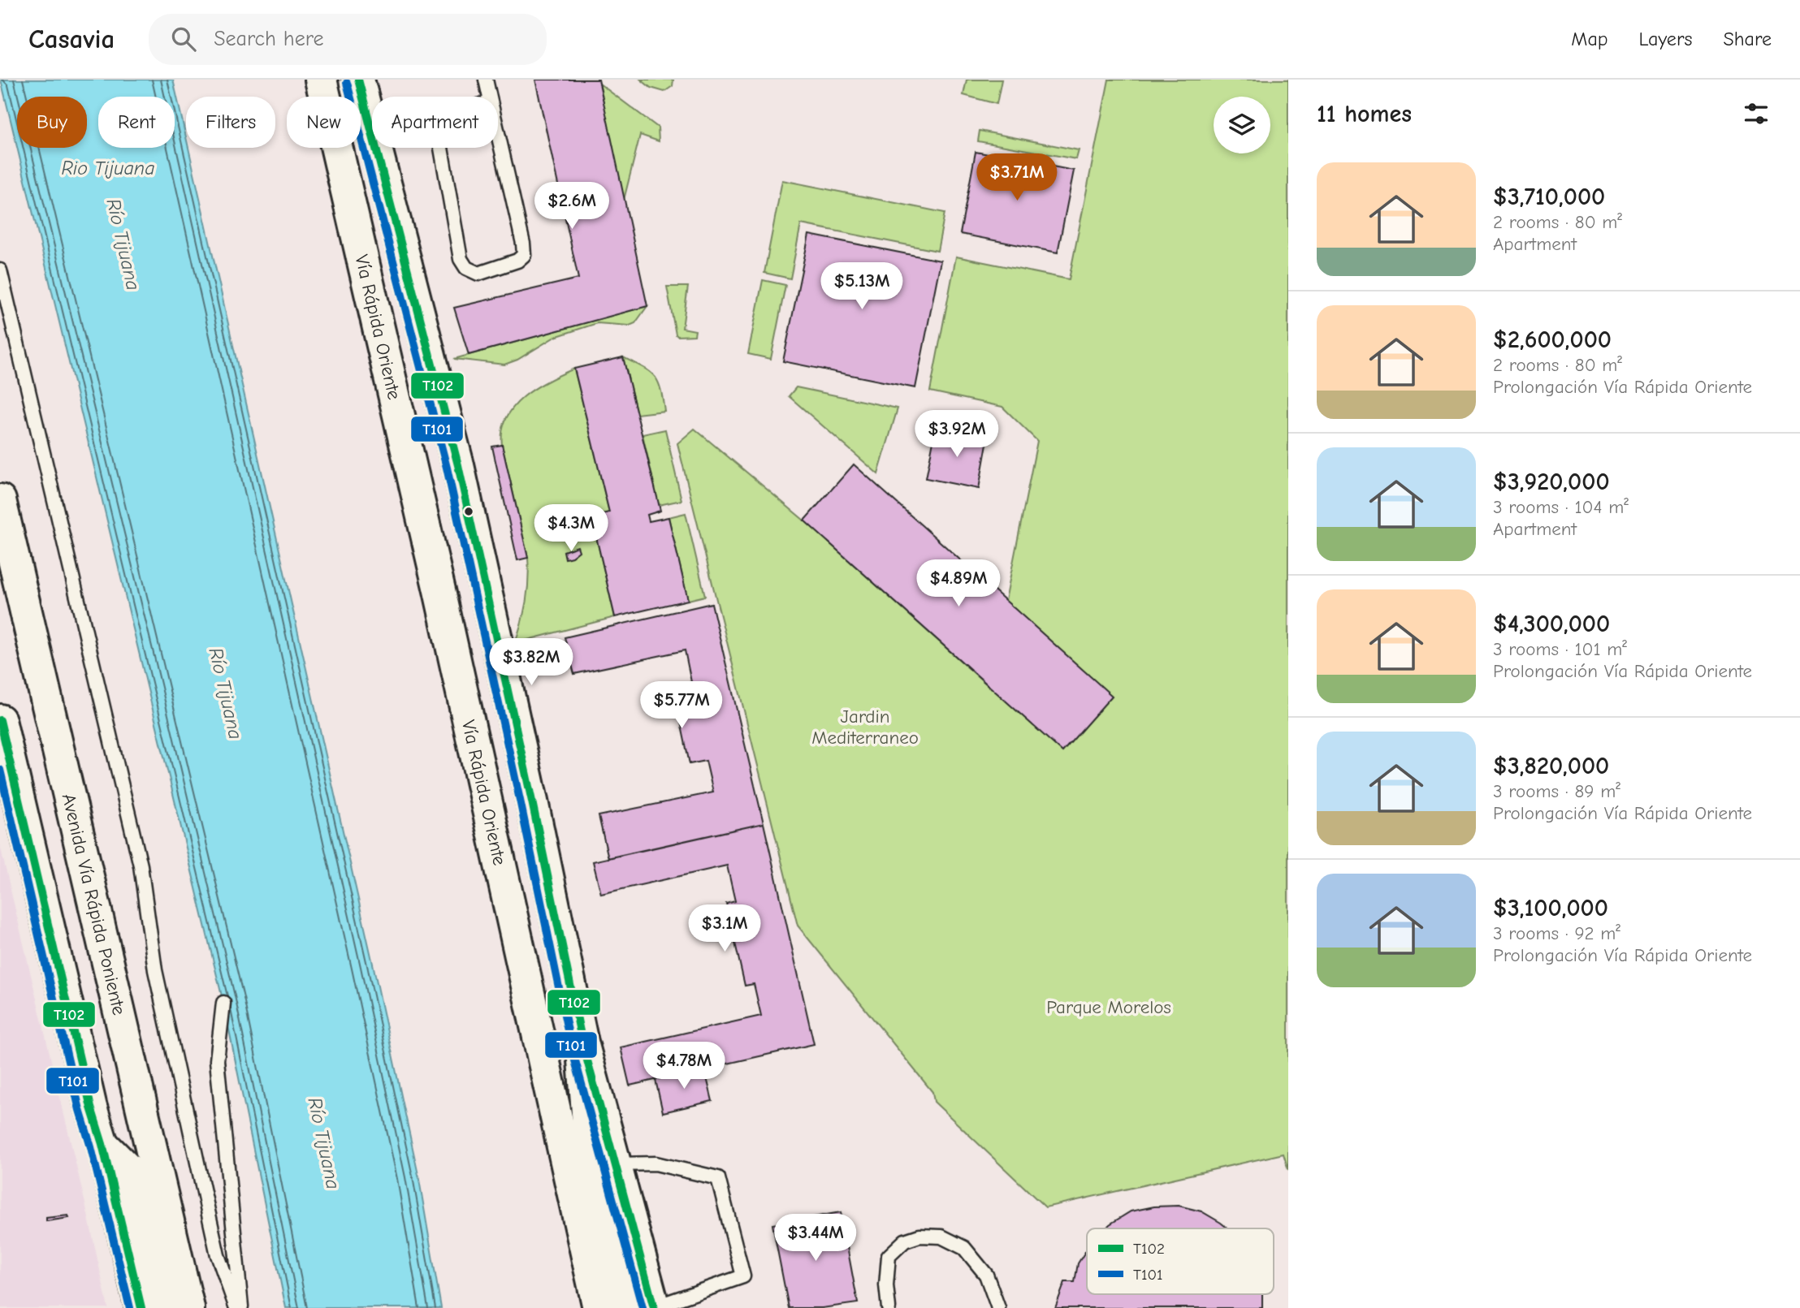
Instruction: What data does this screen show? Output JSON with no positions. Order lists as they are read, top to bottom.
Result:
{
  "streets": {
    "main road": ["Vía Rápida Oriente", "Avenida Vía Rápida Poniente"]
  },
  "water": ["Rio Tijuana", "Río Tijuana"],
  "parks": ["Jardin Mediterraneo", "Parque Morelos"],
  "lines": ["transit line T102", "transit line T101"],
  "legend": ["T102", "T101"],
  "page": {
    "header": "Casavia",
    "search": "Search here",
    "nav": ["Map", "Layers", "Share"],
    "heading": "11 homes",
    "chip": [
      "Buy",
      "Rent",
      "Filters",
      "New",
      "Apartment"
    ],
    "list": [
      {
        "name": "$3,710,000",
        "note": "2 rooms · 80 m² · Apartment"
      },
      {
        "name": "$2,600,000",
        "note": "2 rooms · 80 m² · Prolongación Vía Rápida Oriente"
      },
      {
        "name": "$3,920,000",
        "note": "3 rooms · 104 m² · Apartment"
      },
      {
        "name": "$4,300,000",
        "note": "3 rooms · 101 m² · Prolongación Vía Rápida Oriente"
      },
      {
        "name": "$3,820,000",
        "note": "3 rooms · 89 m² · Prolongación Vía Rápida Oriente"
      },
      {
        "name": "$3,100,000",
        "note": "3 rooms · 92 m² · Prolongación Vía Rápida Oriente"
      }
    ],
    "price": [
      "$3.71M",
      "$2.6M",
      "$5.13M",
      "$3.92M",
      "$4.3M",
      "$4.89M",
      "$3.82M",
      "$5.77M",
      "$3.1M",
      "$4.78M",
      "$3.44M"
    ]
  }
}
